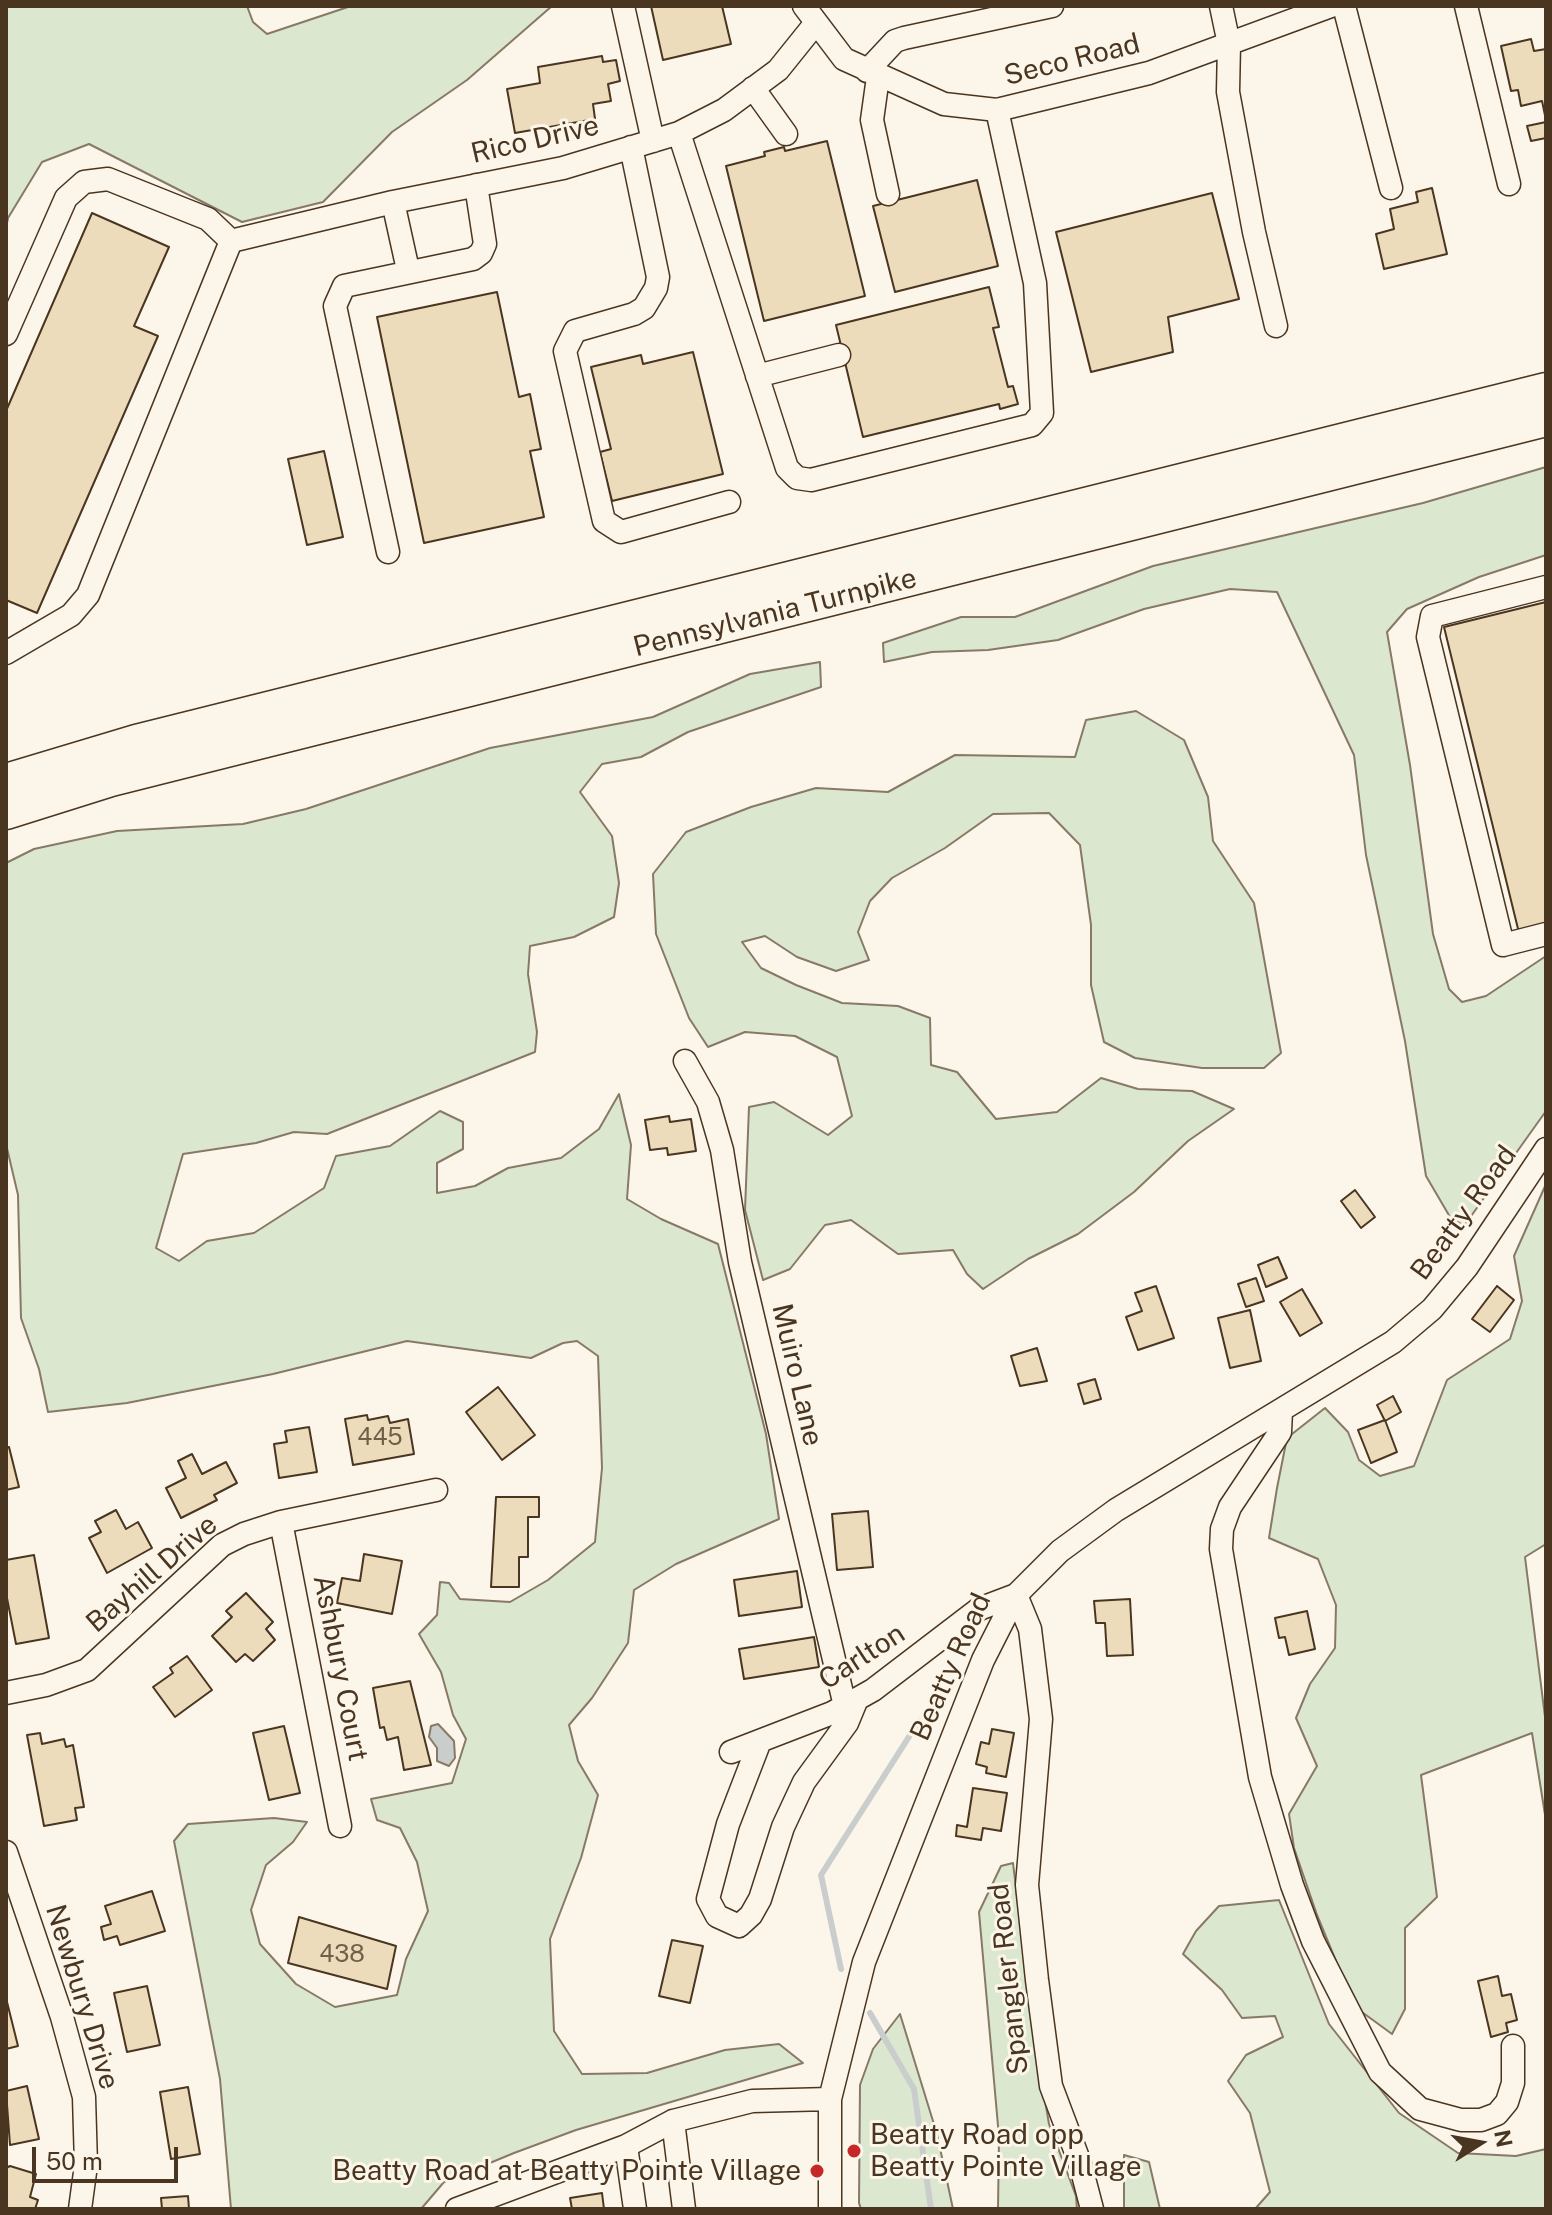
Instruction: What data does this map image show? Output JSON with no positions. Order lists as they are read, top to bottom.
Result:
{
  "streets": {
    "highway": ["Pennsylvania Turnpike"],
    "street": [
      "Seco Road",
      "Rico Drive",
      "Beatty Road",
      "Muiro Lane",
      "Bayhill Drive",
      "Carlton",
      "Ashbury Court",
      "Spangler Road",
      "Newbury Drive"
    ]
  },
  "crossings": [
    ["Seco Road", "Rico Drive"],
    ["Beatty Road", "Carlton"],
    ["Beatty Road", "Spangler Road"],
    ["Muiro Lane", "Carlton"],
    ["Bayhill Drive", "Ashbury Court"],
    ["Carlton", "Spangler Road"]
  ],
  "places": ["Beatty Road opp Beatty Pointe Village", "Beatty Road at Beatty Pointe Village"],
  "house_numbers": ["445", "438"],
  "scale_bar": "50 m",
  "north": "right"
}
